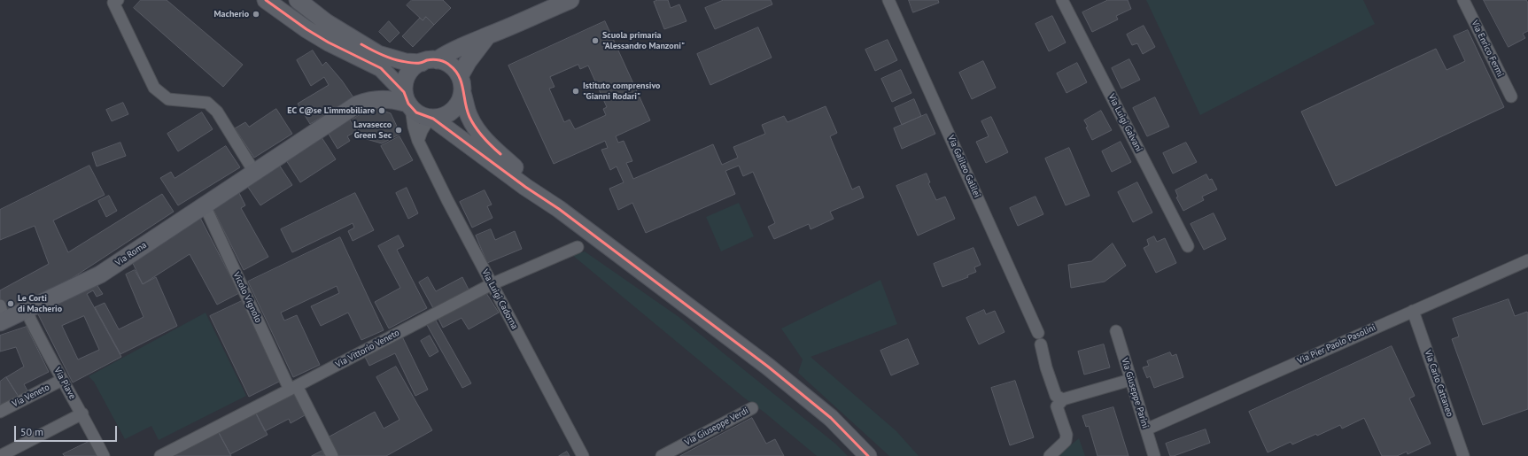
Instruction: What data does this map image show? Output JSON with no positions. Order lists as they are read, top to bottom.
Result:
{
  "streets": {
    "main road": ["Via Roma"],
    "street": [
      "Via Enrico Fermi",
      "Via Luigi Galvani",
      "Via Galileo Galilei",
      "Vicolo Vignolo",
      "Via Luigi Cadorna",
      "Via Pier Paolo Pasolini",
      "Via Vittorio Veneto",
      "Via Piave",
      "Via Carlo Cattaneo",
      "Via Giuseppe Parini",
      "Via Veneto",
      "Via Giuseppe Verdi"
    ]
  },
  "crossings": [
    ["Via Roma", "Vicolo Vignolo"],
    ["Via Roma", "Via Luigi Cadorna"],
    ["Via Roma", "Via Piave"],
    ["Vicolo Vignolo", "Via Vittorio Veneto"],
    ["Via Luigi Cadorna", "Via Vittorio Veneto"],
    ["Via Pier Paolo Pasolini", "Via Carlo Cattaneo"],
    ["Via Pier Paolo Pasolini", "Via Giuseppe Parini"],
    ["Via Piave", "Via Veneto"]
  ],
  "places": [
    "Macherio",
    "Scuola primaria \"Alessandro Manzoni\"",
    "Istituto comprensivo \"Gianni Rodari\"",
    "EC C@se L’immobiliare",
    "Lavasecco Green Sec",
    "Le Corti di Macherio"
  ],
  "scale_bar": "50 m"
}
